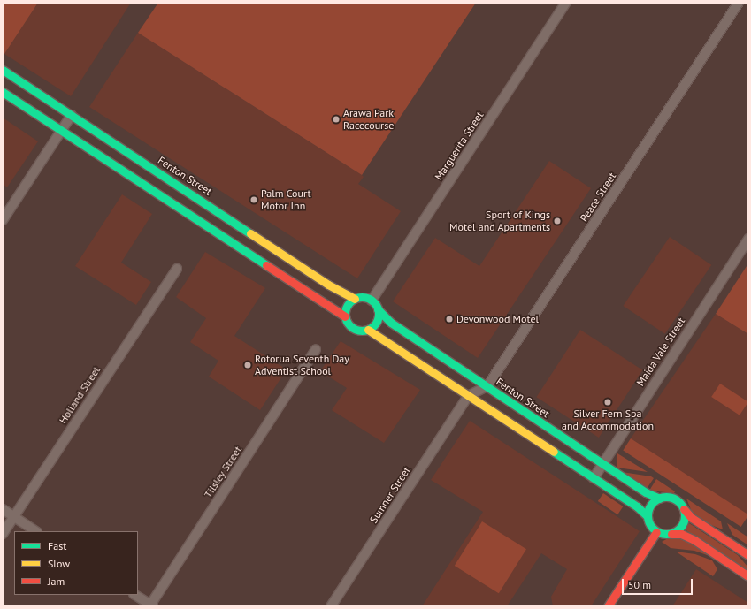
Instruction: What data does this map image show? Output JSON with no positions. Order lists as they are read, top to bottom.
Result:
{
  "streets": {
    "main road": ["Fenton Street"],
    "street": [
      "Marguerita Street",
      "Peace Street",
      "Maida Vale Street",
      "Holland Street",
      "Tilsley Street",
      "Sumner Street"
    ]
  },
  "crossings": [
    ["Marguerita Street", "Fenton Street"],
    ["Fenton Street", "Peace Street"],
    ["Fenton Street", "Maida Vale Street"]
  ],
  "places": [
    "Arawa Park Racecourse",
    "Palm Court Motor Inn",
    "Sport of Kings Motel and Apartments",
    "Devonwood Motel",
    "Rotorua Seventh Day Adventist School",
    "Silver Fern Spa and Accommodation"
  ],
  "legend": ["Fast", "Slow", "Jam"],
  "scale_bar": "50 m"
}
